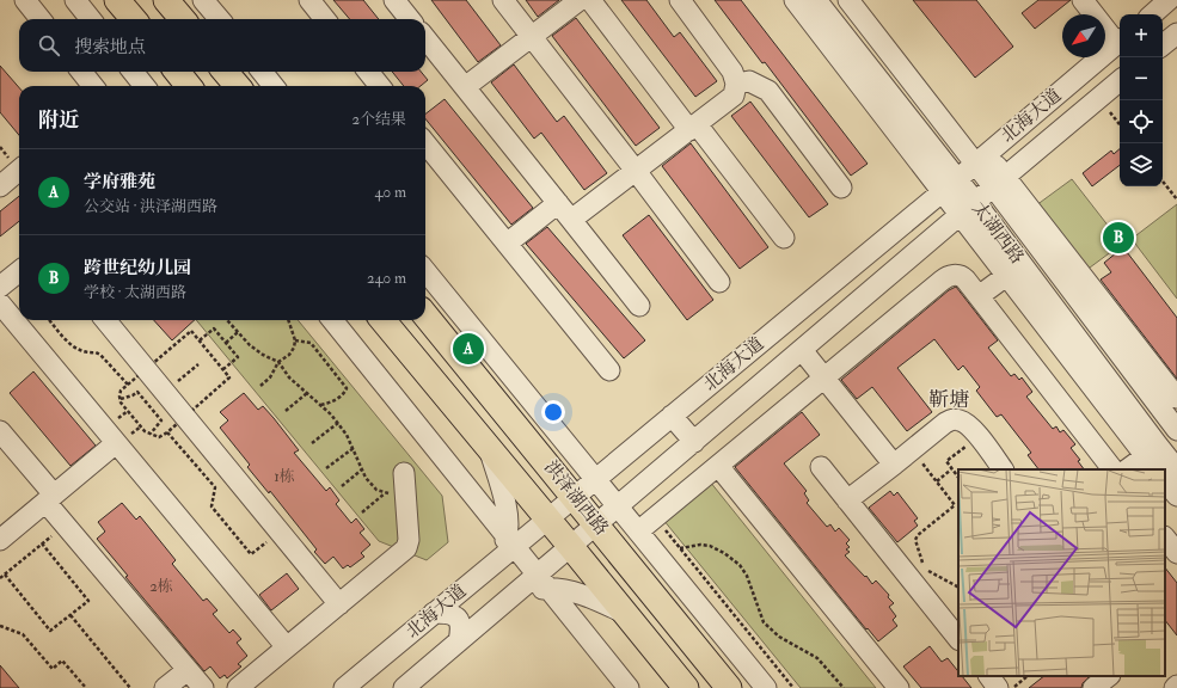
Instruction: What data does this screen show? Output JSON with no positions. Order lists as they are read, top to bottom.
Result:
{
  "streets": {
    "main road": ["洪泽湖西路"],
    "street": ["北海大道", "太湖西路"]
  },
  "crossings": [
    ["北海大道", "太湖西路"],
    ["北海大道", "洪泽湖西路"]
  ],
  "districts": ["靳塘"],
  "house_numbers": ["1栋", "2栋"],
  "north": "bottom left",
  "page": {
    "map_buttons": ["+", "−"],
    "search": "搜索地点",
    "heading": ["附近", "2个结果"],
    "list": [
      {
        "mark": "A",
        "name": "学府雅苑",
        "note": "公交站 · 洪泽湖西路",
        "value": "40 m"
      },
      {
        "mark": "B",
        "name": "跨世纪幼儿园",
        "note": "学校 · 太湖西路",
        "value": "240 m"
      }
    ],
    "pins": ["B", "A"]
  }
}
